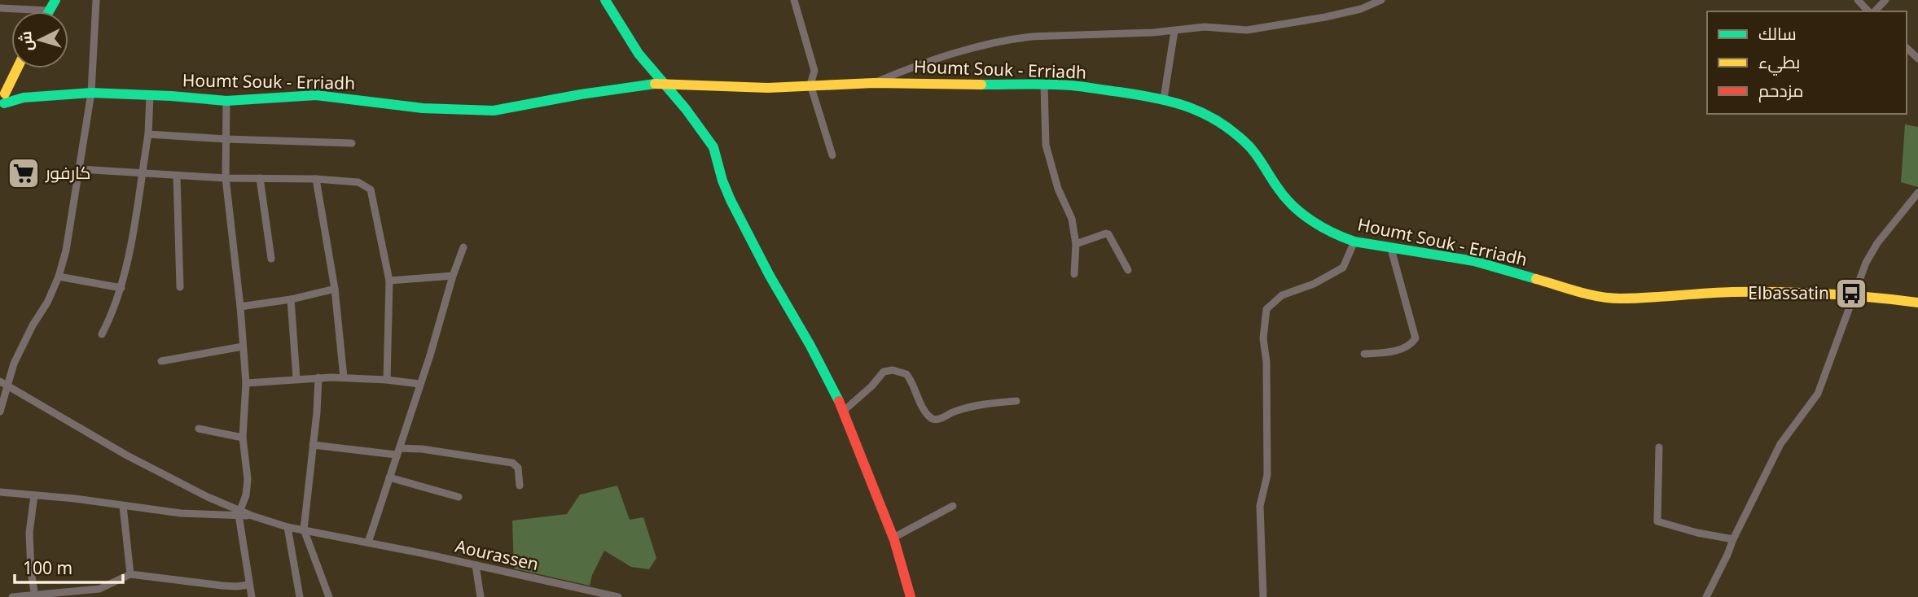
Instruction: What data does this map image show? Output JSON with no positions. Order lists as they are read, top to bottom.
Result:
{
  "streets": {
    "street": ["Houmt Souk - Erriadh", "Aourassen"]
  },
  "places": {
    "supermarket": ["كارفور"],
    "bus stop": ["Elbassatin"]
  },
  "legend": ["سالك", "بطيء", "مزدحم"],
  "scale_bar": "100 m",
  "north": "left"
}
